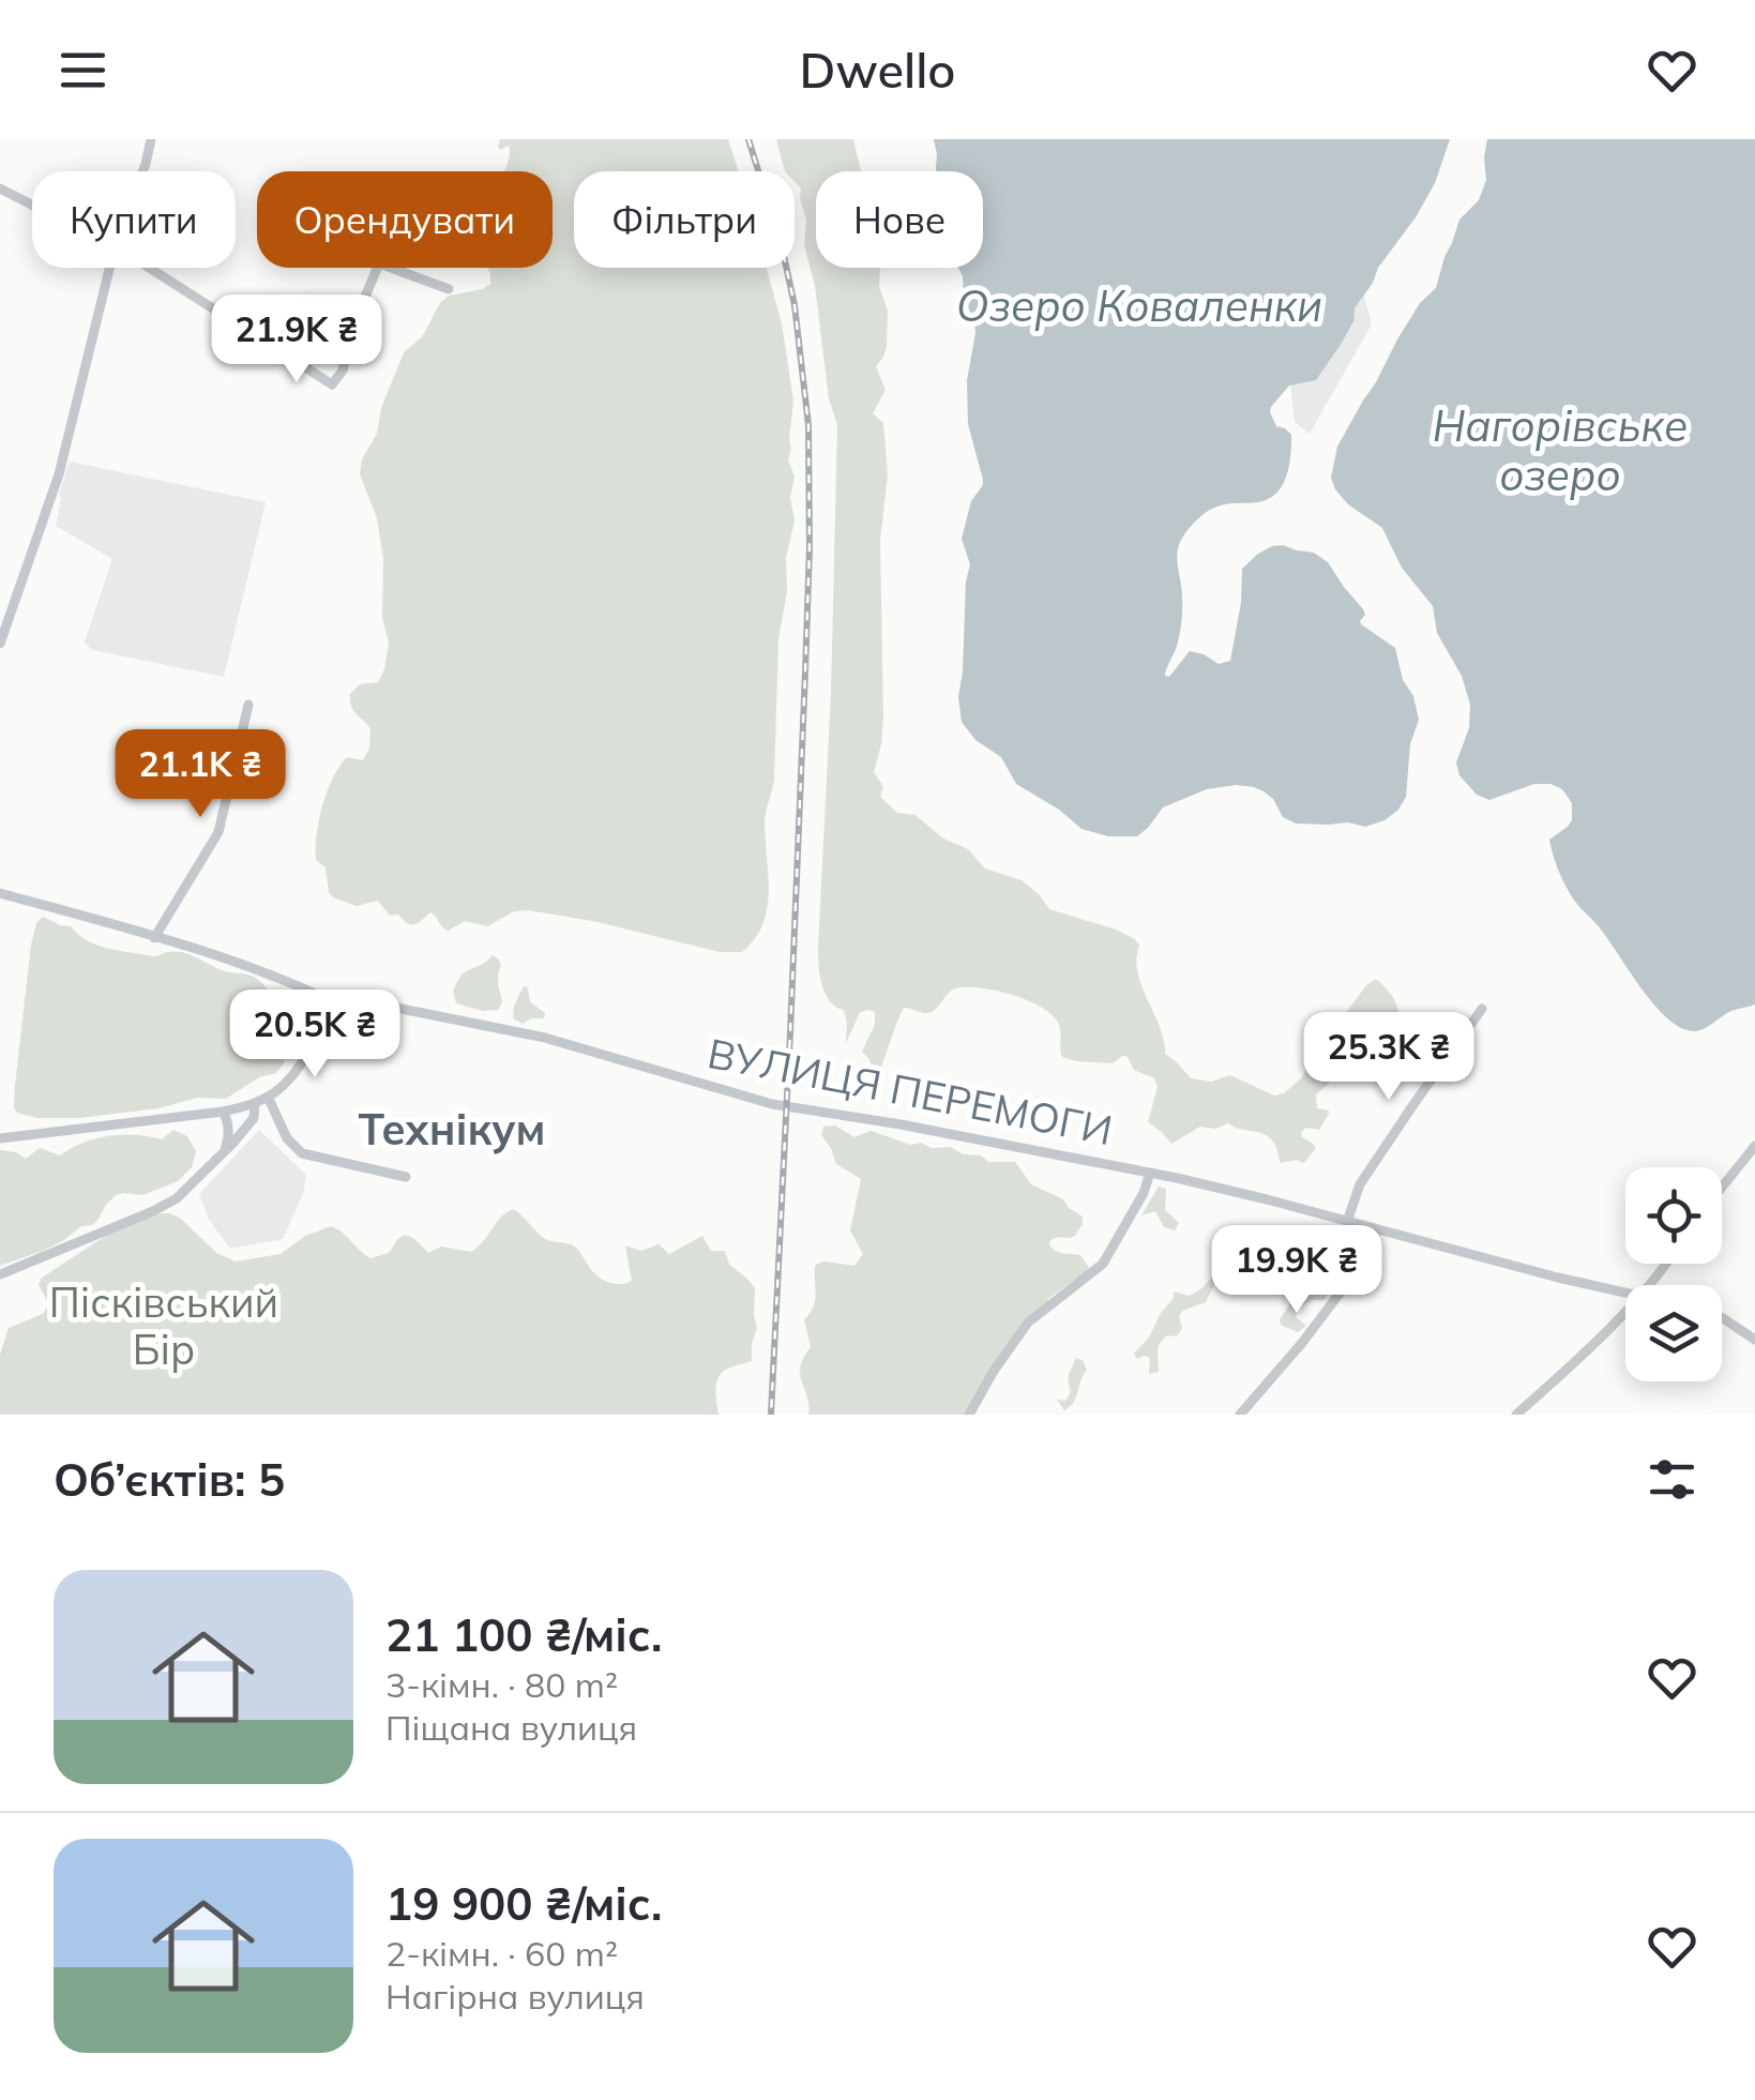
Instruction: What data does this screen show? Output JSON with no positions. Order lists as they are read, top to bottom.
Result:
{
  "streets": {
    "street": ["ВУЛИЦЯ ПЕРЕМОГИ"]
  },
  "districts": ["Технікум"],
  "water": ["Озеро Коваленки", "Нагорівське озеро"],
  "parks": ["Пісківський Бір"],
  "page": {
    "header": "Dwello",
    "chip": [
      "Купити",
      "Орендувати",
      "Фільтри",
      "Нове"
    ],
    "price": [
      "21.9K ₴",
      "21.1K ₴",
      "20.5K ₴",
      "25.3K ₴",
      "19.9K ₴"
    ],
    "heading": "Об’єктів: 5",
    "list": [
      {
        "name": "21 100 ₴/міс.",
        "note": "3-кімн. · 80 m² · Піщана вулиця"
      },
      {
        "name": "19 900 ₴/міс.",
        "note": "2-кімн. · 60 m² · Нагірна вулиця"
      }
    ]
  }
}
